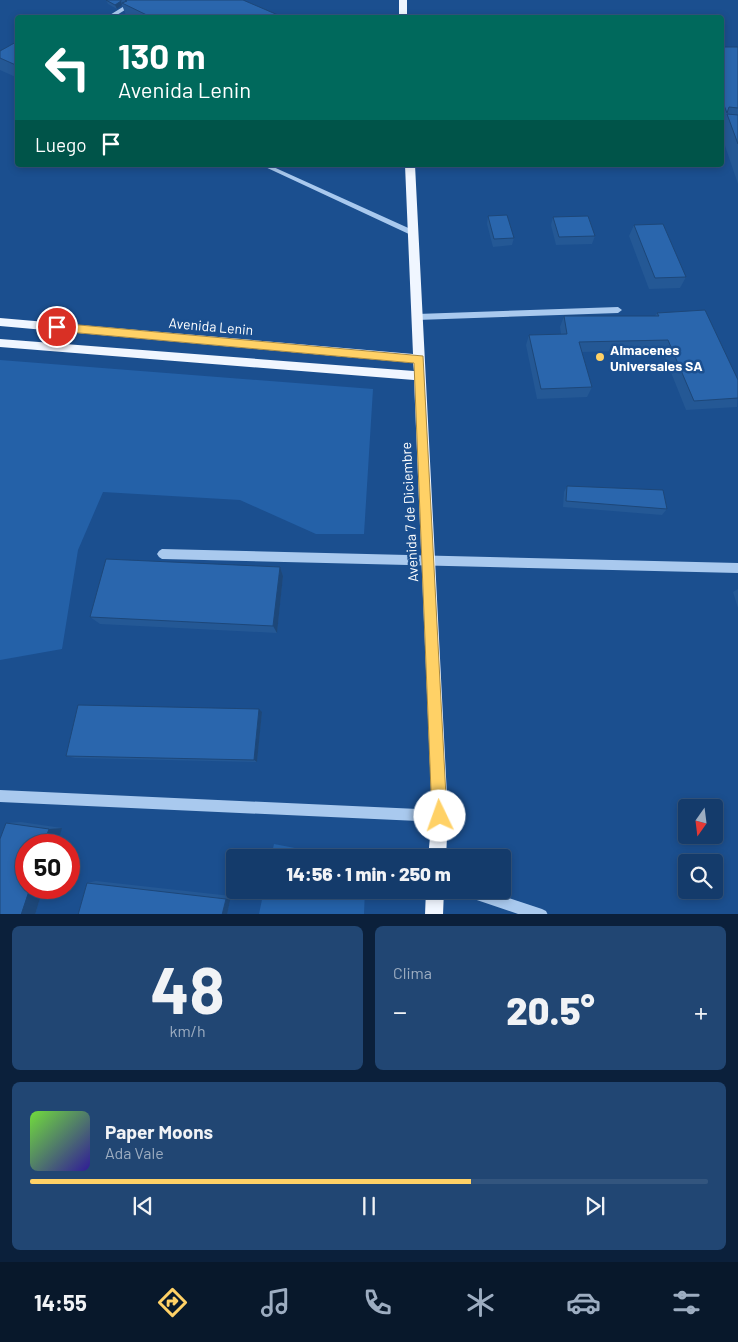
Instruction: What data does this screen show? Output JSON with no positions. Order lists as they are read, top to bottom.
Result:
{
  "streets": {
    "main road": ["Avenida Lenin", "Avenida 7 de Diciembre"]
  },
  "crossings": [
    ["Avenida Lenin", "Avenida 7 de Diciembre"]
  ],
  "places": ["Almacenes Universales SA"],
  "north": "bottom",
  "page": {
    "turn": ["130 m", "Avenida Lenin"],
    "then": "Luego",
    "limit": "50",
    "trip": "14:56 · 1 min · 250 m",
    "tile": [
      ["48", "km/h"],
      "Clima"
    ],
    "heat": ["−", "20.5°", "+"],
    "song": ["Paper Moons", "Ada Vale"],
    "tabs": "14:55"
  }
}
